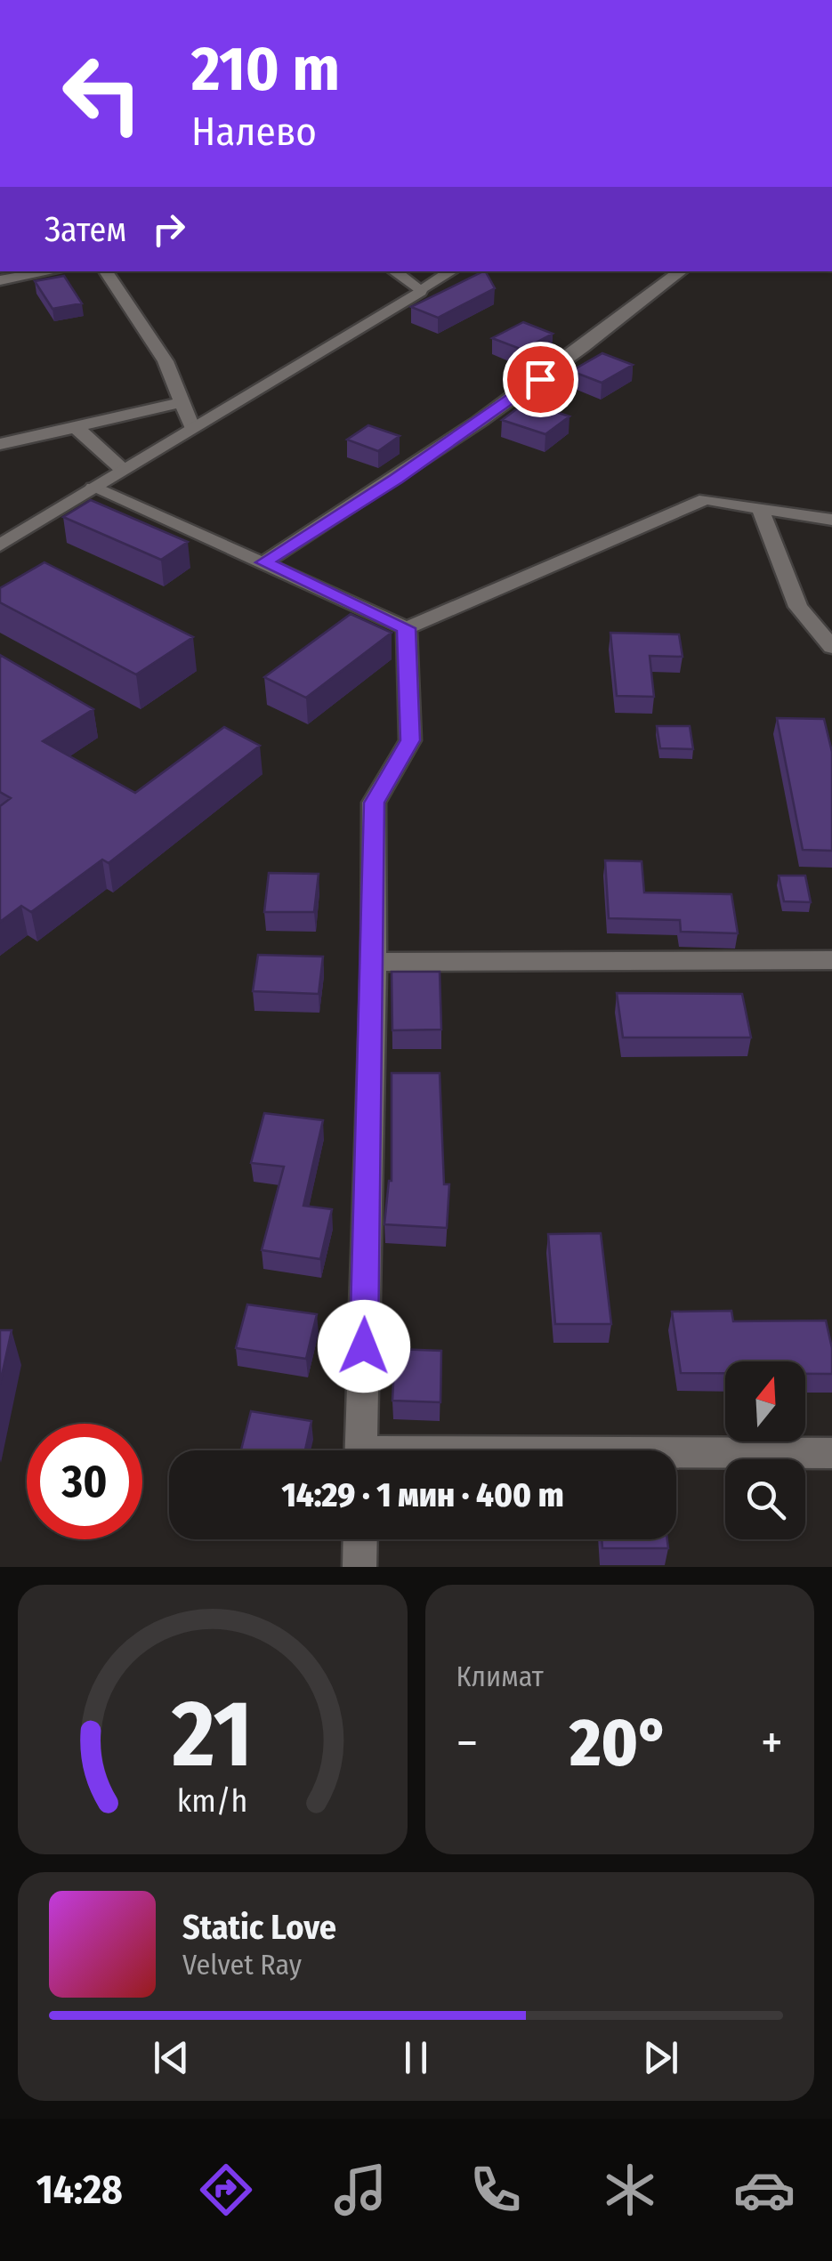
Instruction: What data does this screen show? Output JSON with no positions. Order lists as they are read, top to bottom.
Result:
{
  "north": "top",
  "page": {
    "turn": ["210 m", "Налево"],
    "then": "Затем",
    "limit": "30",
    "trip": "14:29 · 1 мин · 400 m",
    "tile": "Климат",
    "heat": ["−", "20°", "+"],
    "song": ["Static Love", "Velvet Ray"],
    "tabs": "14:28",
    "gauge": ["21", "km/h"]
  }
}
